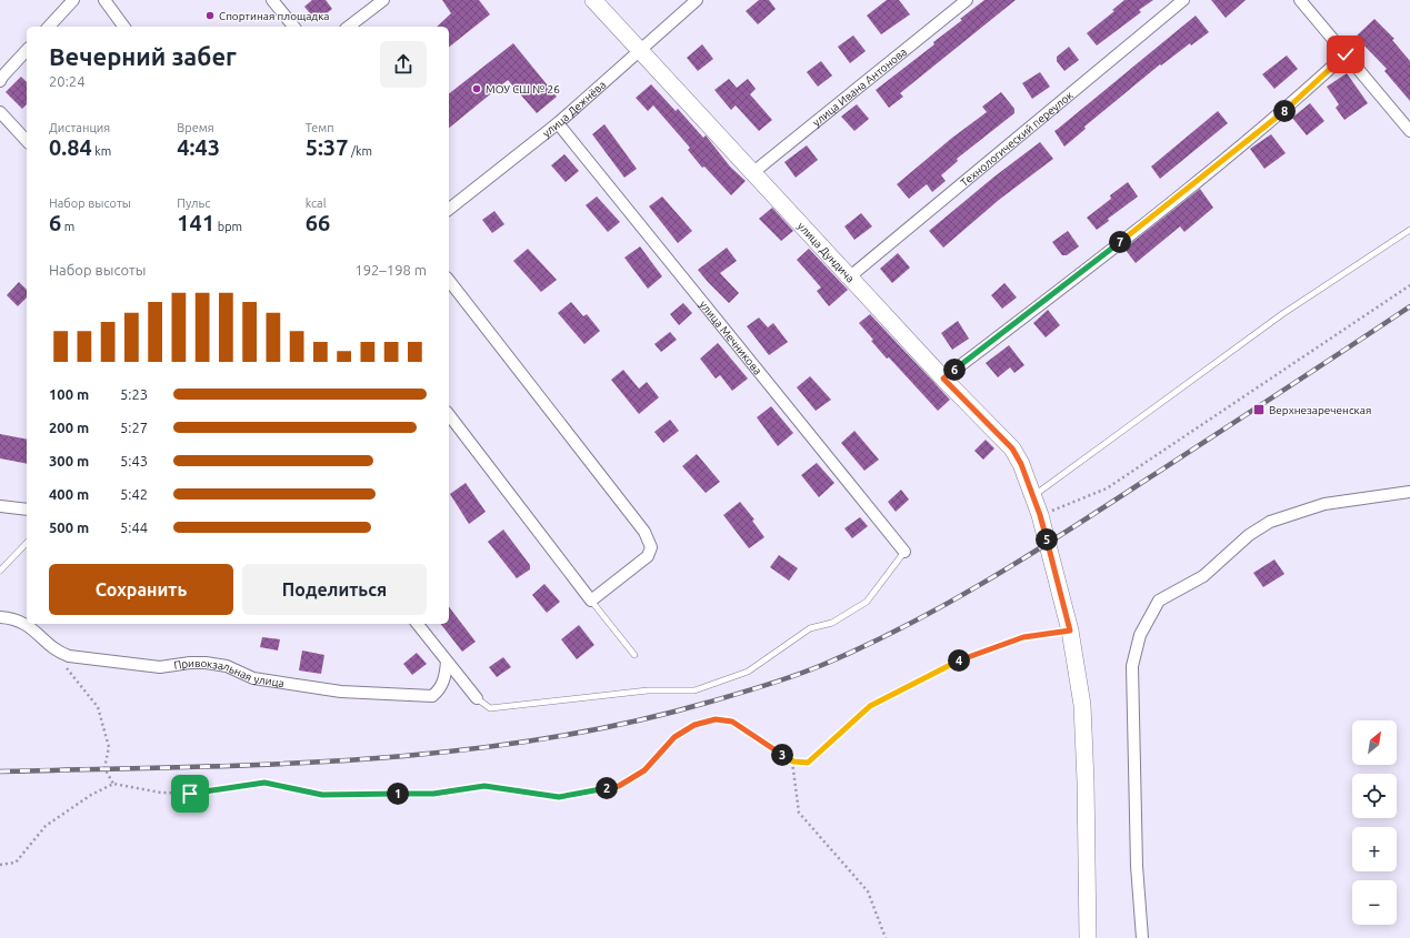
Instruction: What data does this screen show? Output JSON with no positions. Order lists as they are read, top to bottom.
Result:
{
  "streets": {
    "street": [
      "улица Ивана Антонова",
      "улица Дежнёва",
      "Технологический переулок",
      "улица Дундича",
      "улица Мечникова",
      "Привокзальная улица"
    ]
  },
  "crossings": [
    ["улица Ивана Антонова", "улица Дундича"],
    ["улица Дежнёва", "улица Дундича"],
    ["улица Дежнёва", "улица Мечникова"],
    ["Технологический переулок", "улица Дундича"]
  ],
  "places": {
    "other": ["Спортиная площадка", "МОУ СШ № 26"],
    "transit": ["Верхнезареченская"]
  },
  "north": "top right",
  "page": {
    "heading": ["Вечерний забег", "20:24"],
    "pins": [
      "8",
      "7",
      "6",
      "5",
      "4",
      "3",
      "2",
      "1"
    ],
    "stats": [
      ["Дистанция", "0.84 km"],
      ["Время", "4:43"],
      ["Темп", "5:37 /km"],
      ["Набор высоты", "6 m"],
      ["Пульс", "141 bpm"],
      ["kcal", "66"]
    ],
    "chart": ["Набор высоты", "192–198 m"],
    "list": [
      {
        "name": "100 m",
        "note": "5:23"
      },
      {
        "name": "200 m",
        "note": "5:27"
      },
      {
        "name": "300 m",
        "note": "5:43"
      },
      {
        "name": "400 m",
        "note": "5:42"
      },
      {
        "name": "500 m",
        "note": "5:44"
      }
    ],
    "buttons": ["Сохранить", "Поделиться"],
    "map_buttons": ["+", "−"]
  }
}
